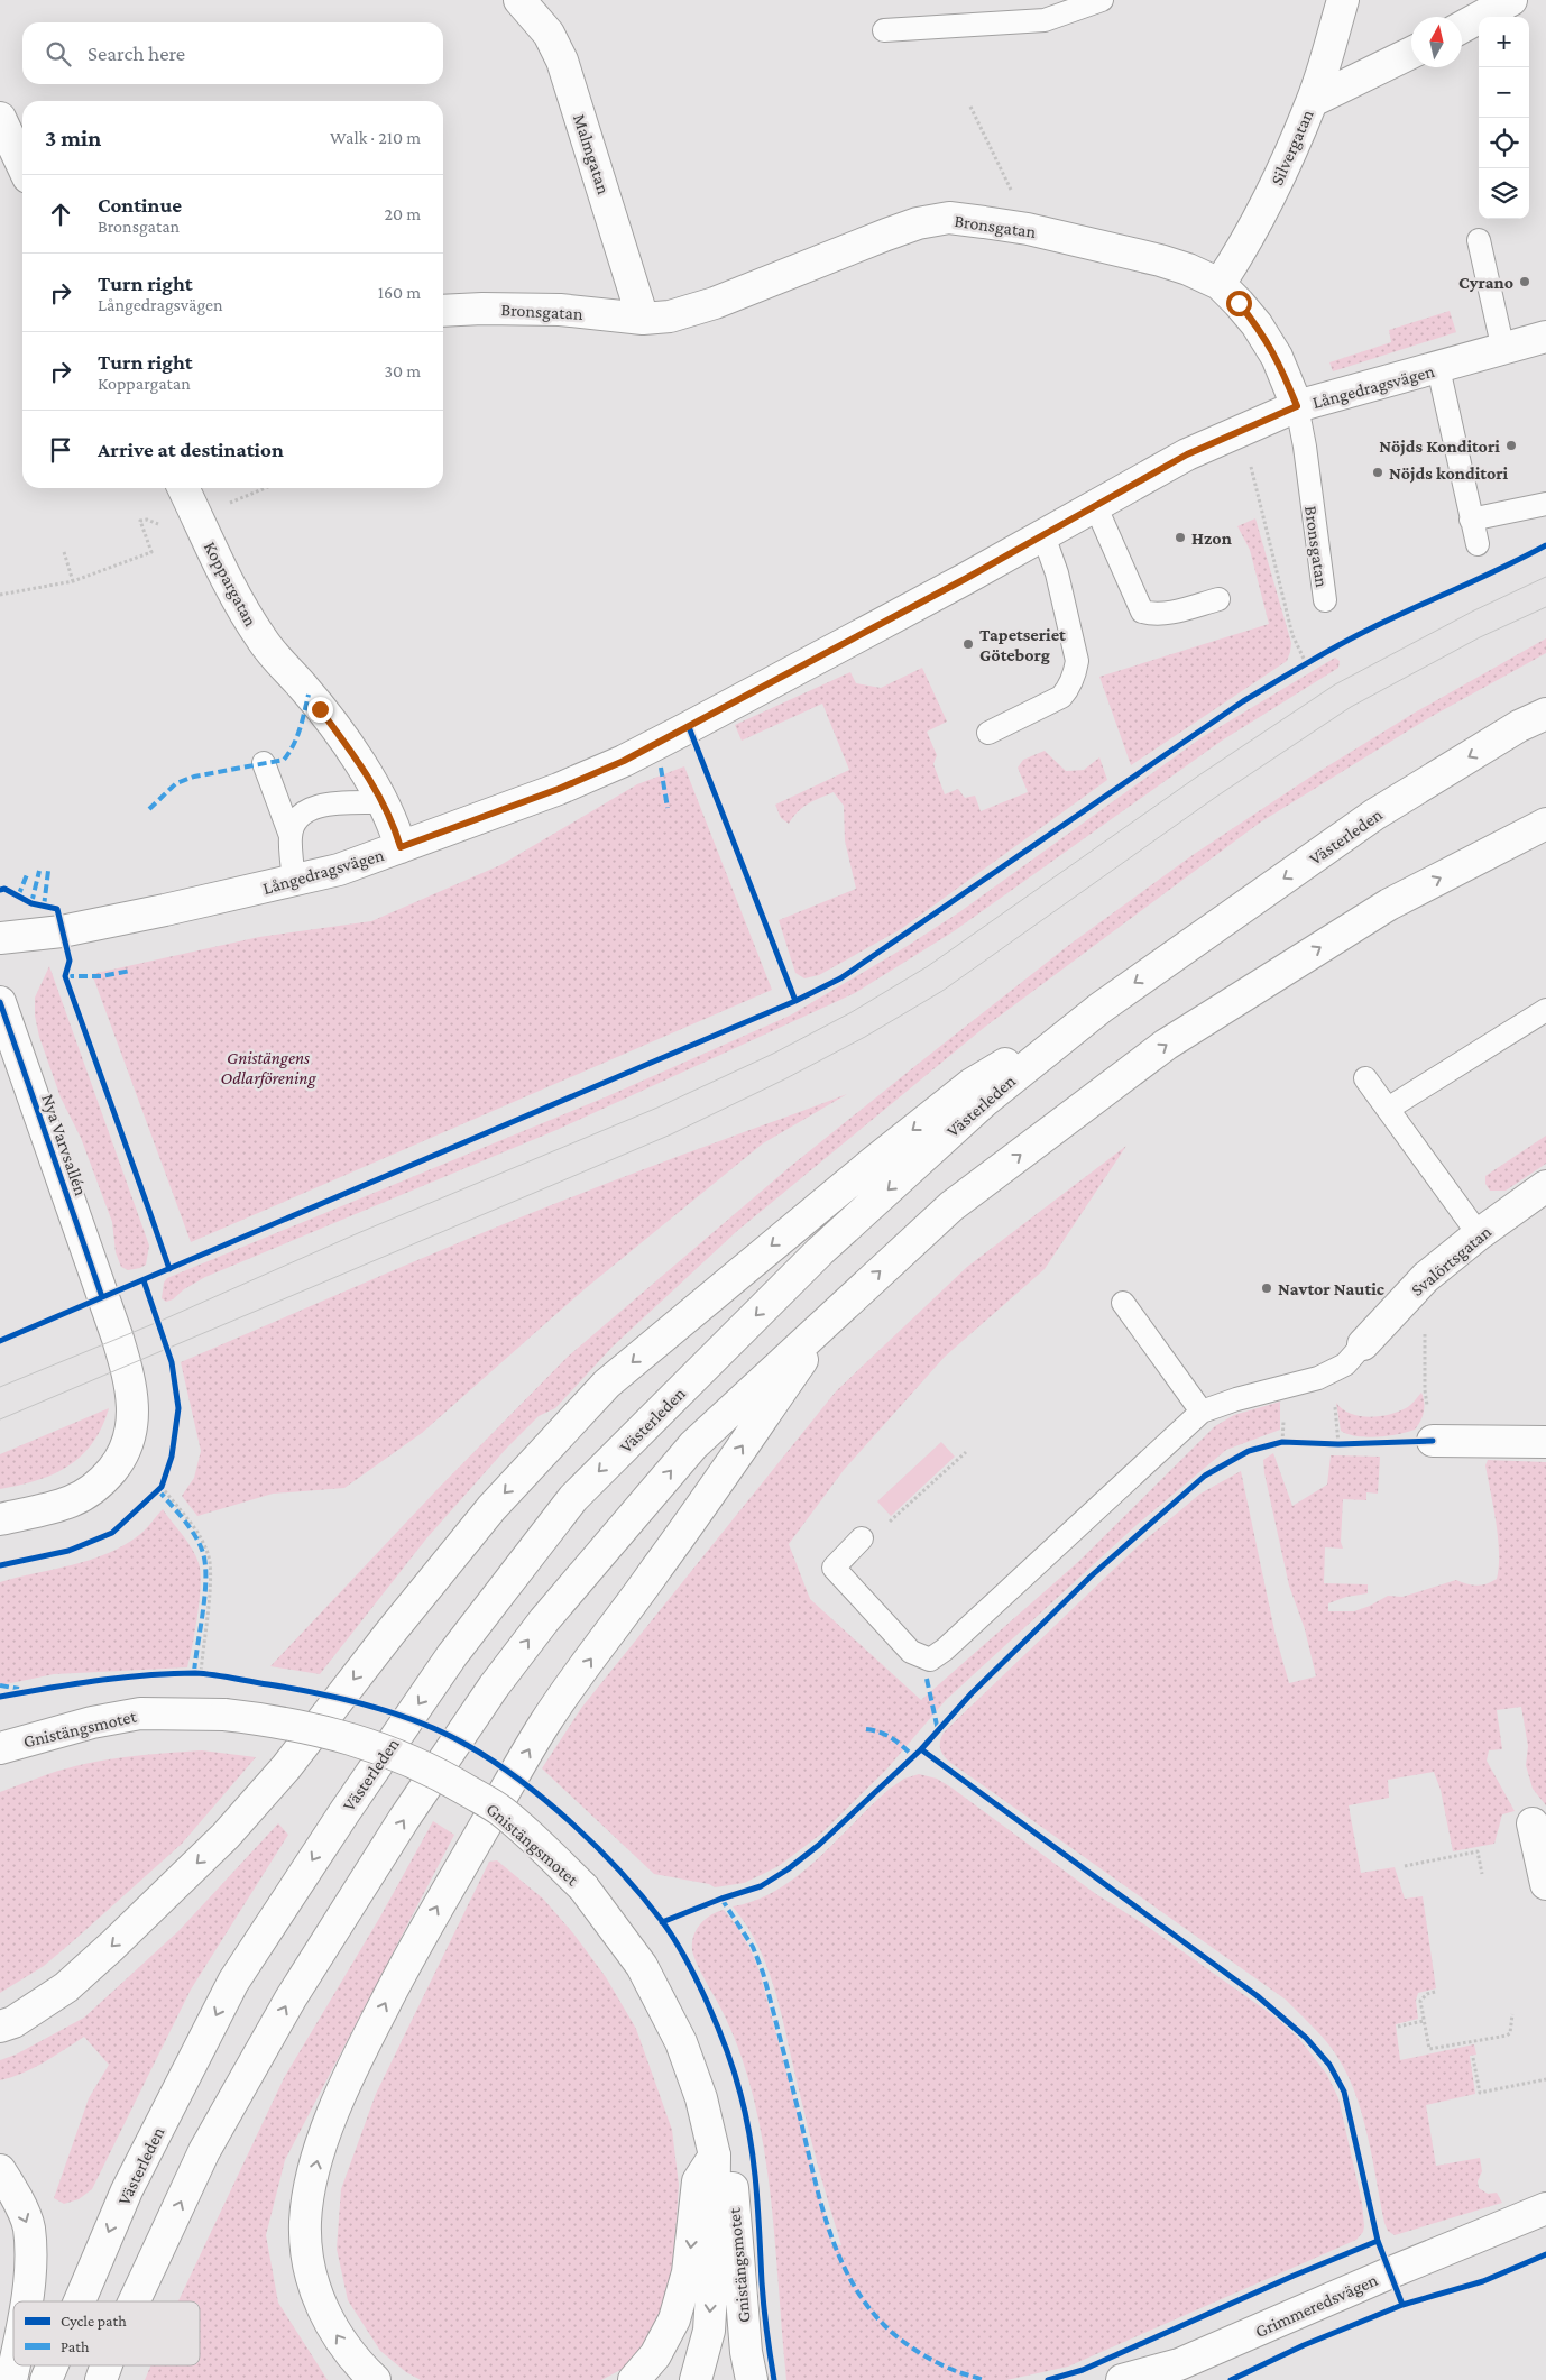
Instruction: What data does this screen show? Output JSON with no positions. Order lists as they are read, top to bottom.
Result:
{
  "streets": {
    "main road": [
      "Silvergatan",
      "Malmgatan",
      "Bronsgatan",
      "Långedragsvägen",
      "Koppargatan",
      "Västerleden",
      "Nya Varvsallén",
      "Svalörtsgatan",
      "Gnistängsmotet",
      "Grimmeredsvägen"
    ]
  },
  "crossings": [
    ["Silvergatan", "Bronsgatan"],
    ["Malmgatan", "Bronsgatan"],
    ["Bronsgatan", "Långedragsvägen"],
    ["Långedragsvägen", "Koppargatan"]
  ],
  "parks": ["Gnistängens Odlarförening"],
  "places": [
    "Cyrano",
    "Nöjds Konditori",
    "Nöjds konditori",
    "Hzon",
    "Tapetseriet Göteborg",
    "Navtor Nautic"
  ],
  "legend": ["Cycle path", "Path"],
  "north": "top",
  "page": {
    "map_buttons": ["+", "−"],
    "search": "Search here",
    "heading": ["3 min", "Walk · 210 m"],
    "list": [
      ["Continue", "Bronsgatan", "20 m"],
      ["Turn right", "Långedragsvägen", "160 m"],
      ["Turn right", "Koppargatan", "30 m"],
      "Arrive at destination"
    ]
  }
}
